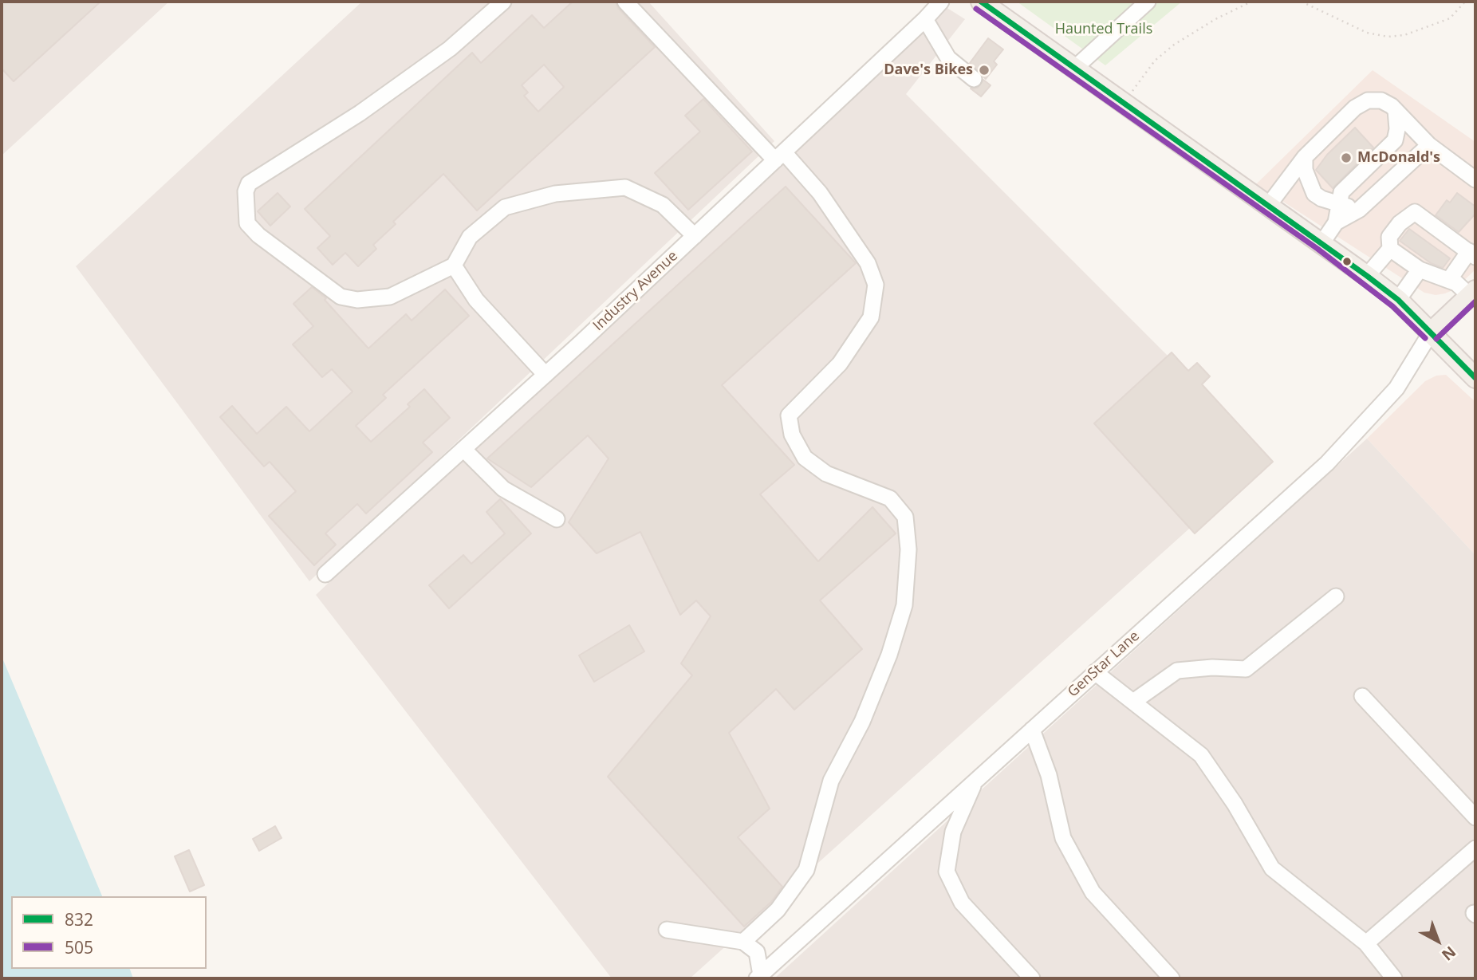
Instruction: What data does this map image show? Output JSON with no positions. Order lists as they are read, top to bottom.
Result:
{
  "streets": {
    "street": ["Industry Avenue", "GenStar Lane"]
  },
  "parks": ["Haunted Trails"],
  "places": ["Dave's Bikes", "McDonald's"],
  "lines": ["transit line 832", "transit line 505"],
  "legend": ["832", "505"],
  "north": "bottom right"
}
